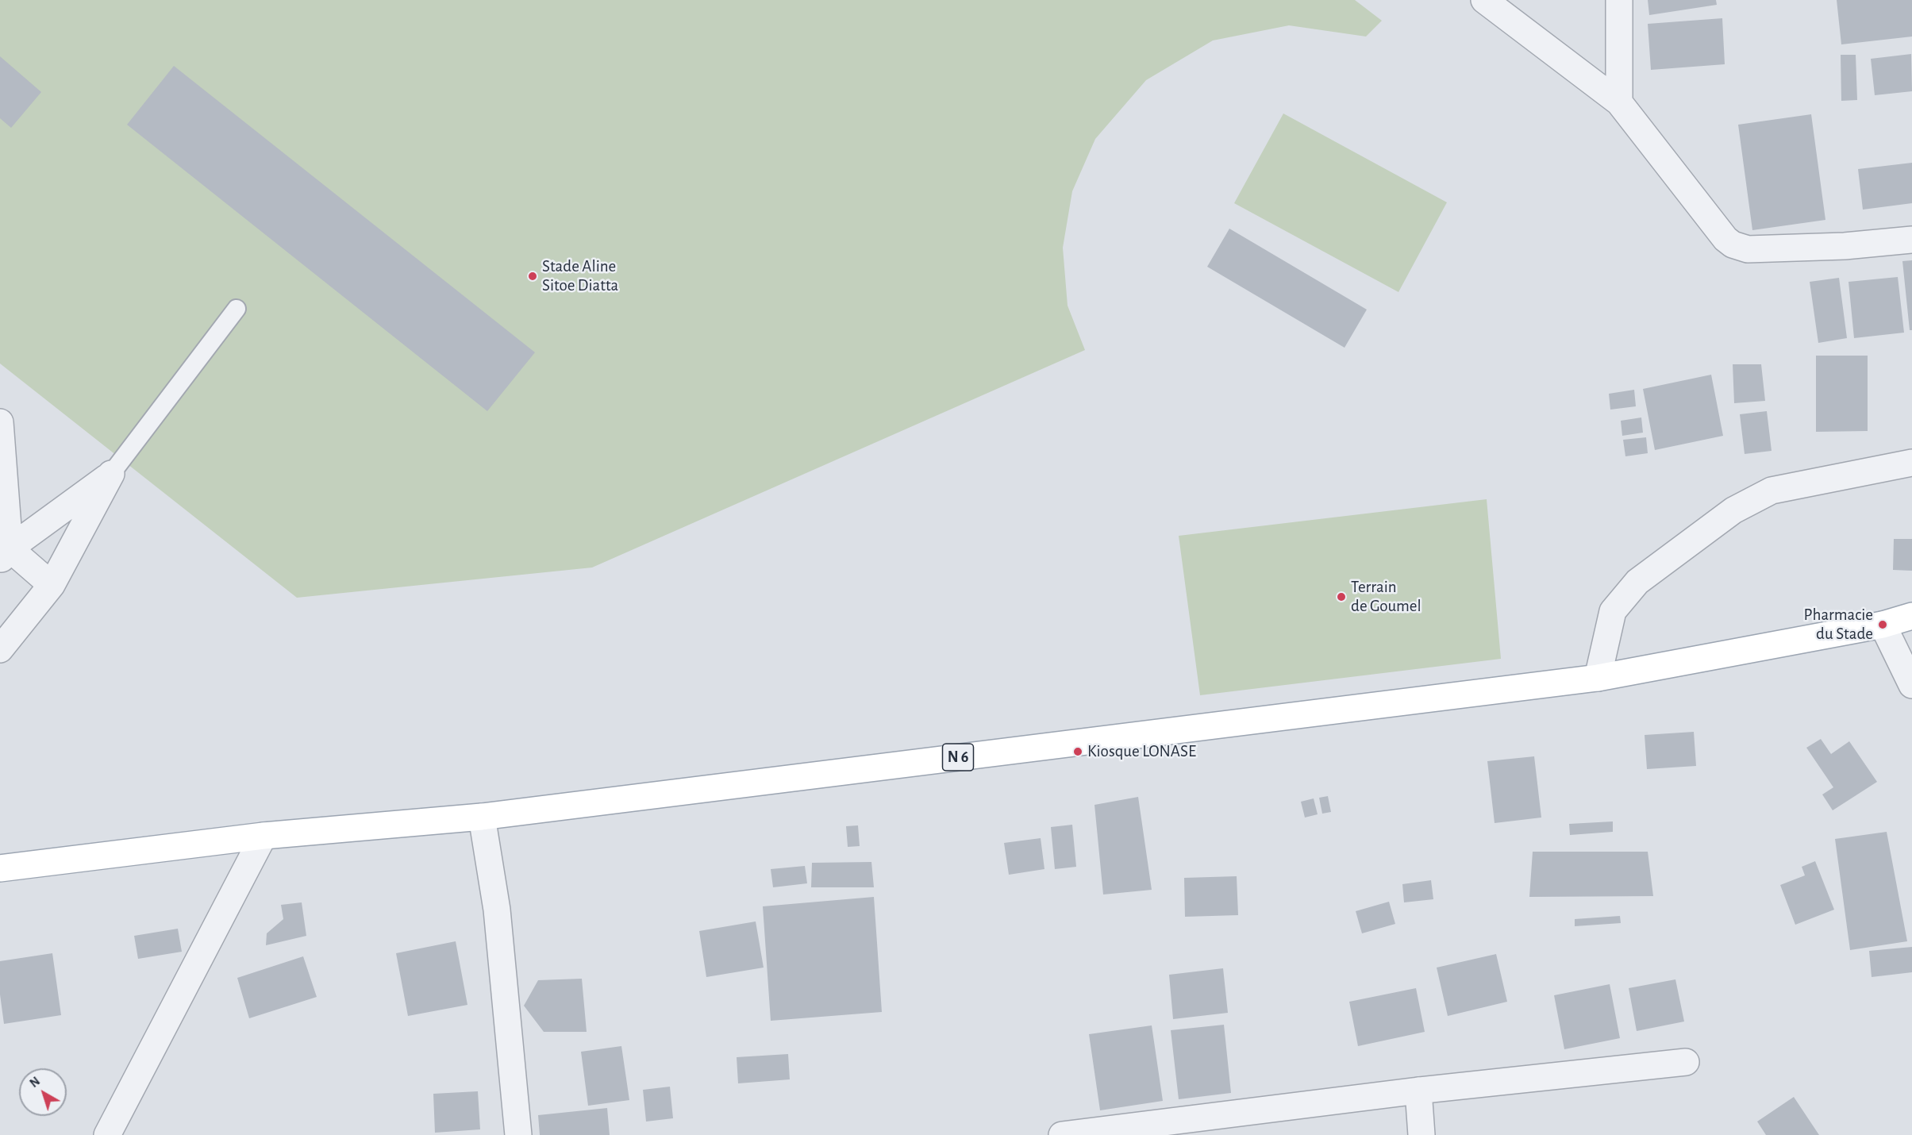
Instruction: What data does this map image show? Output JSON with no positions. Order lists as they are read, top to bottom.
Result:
{
  "streets": {
    "main road": ["N 6"]
  },
  "places": [
    "Stade Aline Sitoe Diatta",
    "Terrain de Goumel",
    "Pharmacie du Stade",
    "Kiosque LONASE"
  ],
  "north": "top left"
}
